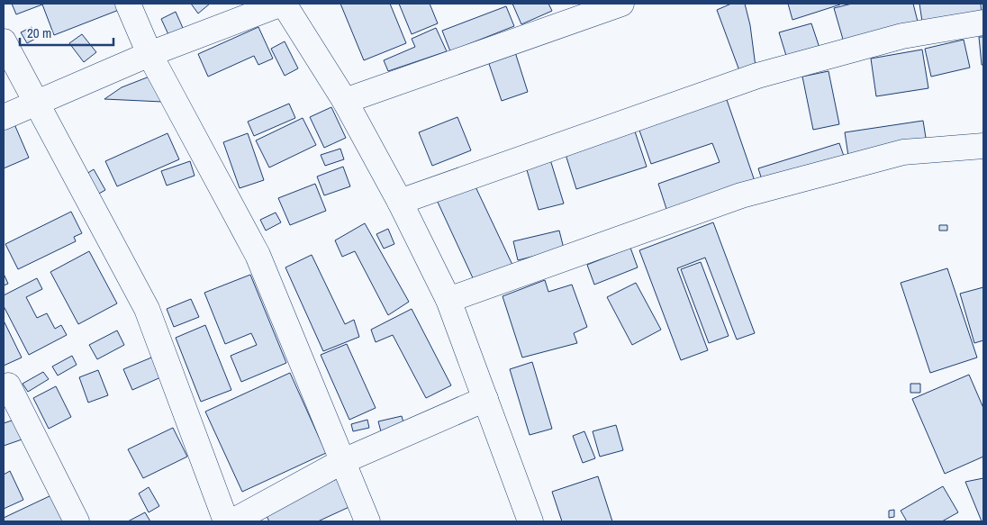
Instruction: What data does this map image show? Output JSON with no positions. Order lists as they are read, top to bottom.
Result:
{
  "scale_bar": "20 m"
}
